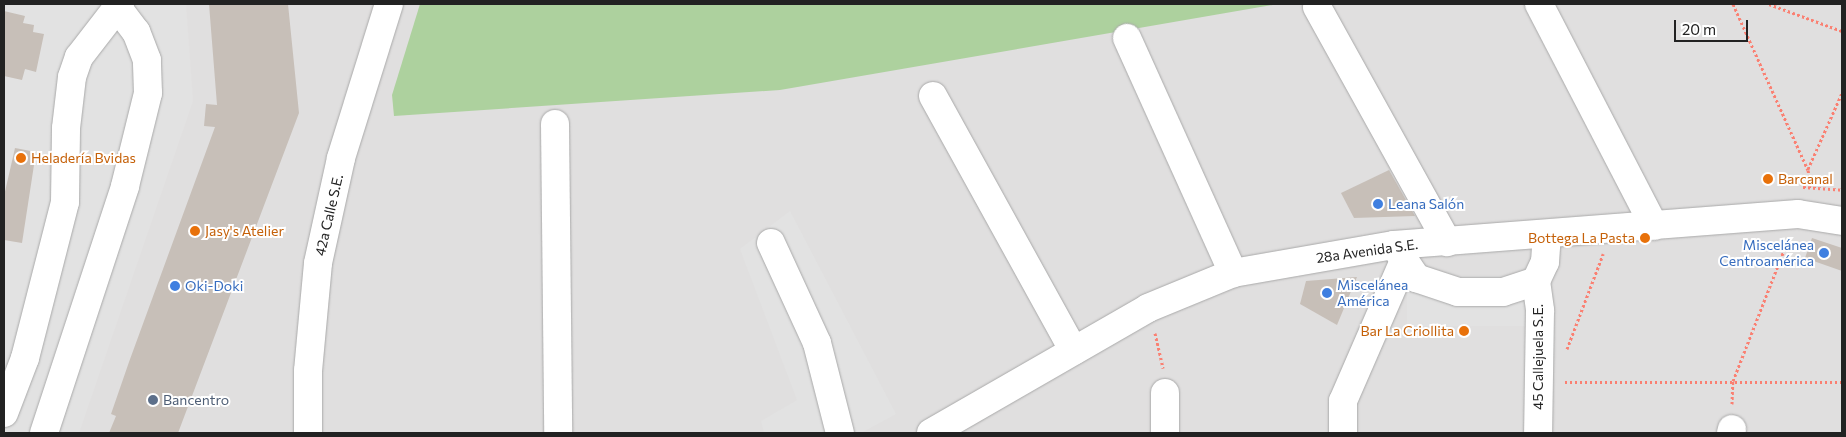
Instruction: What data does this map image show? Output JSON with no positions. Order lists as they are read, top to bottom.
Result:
{
  "streets": {
    "street": ["42a Calle S.E.", "28a Avenida S.E.", "45 Callejuela S.E."]
  },
  "places": [
    "Heladería Bvidas",
    "Barcanal",
    "Leana Salón",
    "Jasy's Atelier",
    "Bottega La Pasta",
    "Miscelánea Centroamérica",
    "Oki-Doki",
    "Miscelánea América",
    "Bar La Criollita",
    "Bancentro"
  ],
  "scale_bar": "20 m"
}
